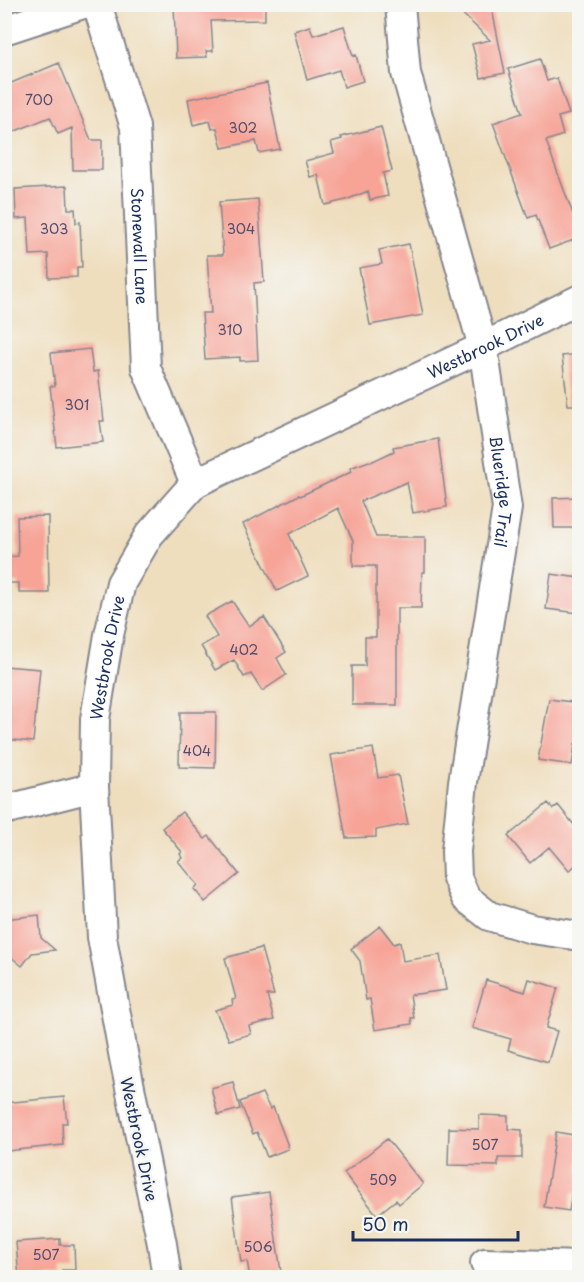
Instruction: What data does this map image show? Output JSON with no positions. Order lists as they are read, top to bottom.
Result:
{
  "streets": {
    "street": ["Stonewall Lane", "Westbrook Drive", "Blueridge Trail"]
  },
  "crossings": [
    ["Stonewall Lane", "Westbrook Drive"],
    ["Westbrook Drive", "Blueridge Trail"]
  ],
  "house_numbers": [
    "700",
    "302",
    "303",
    "304",
    "310",
    "301",
    "402",
    "404",
    "507",
    "509",
    "506",
    "507"
  ],
  "scale_bar": "50 m"
}
